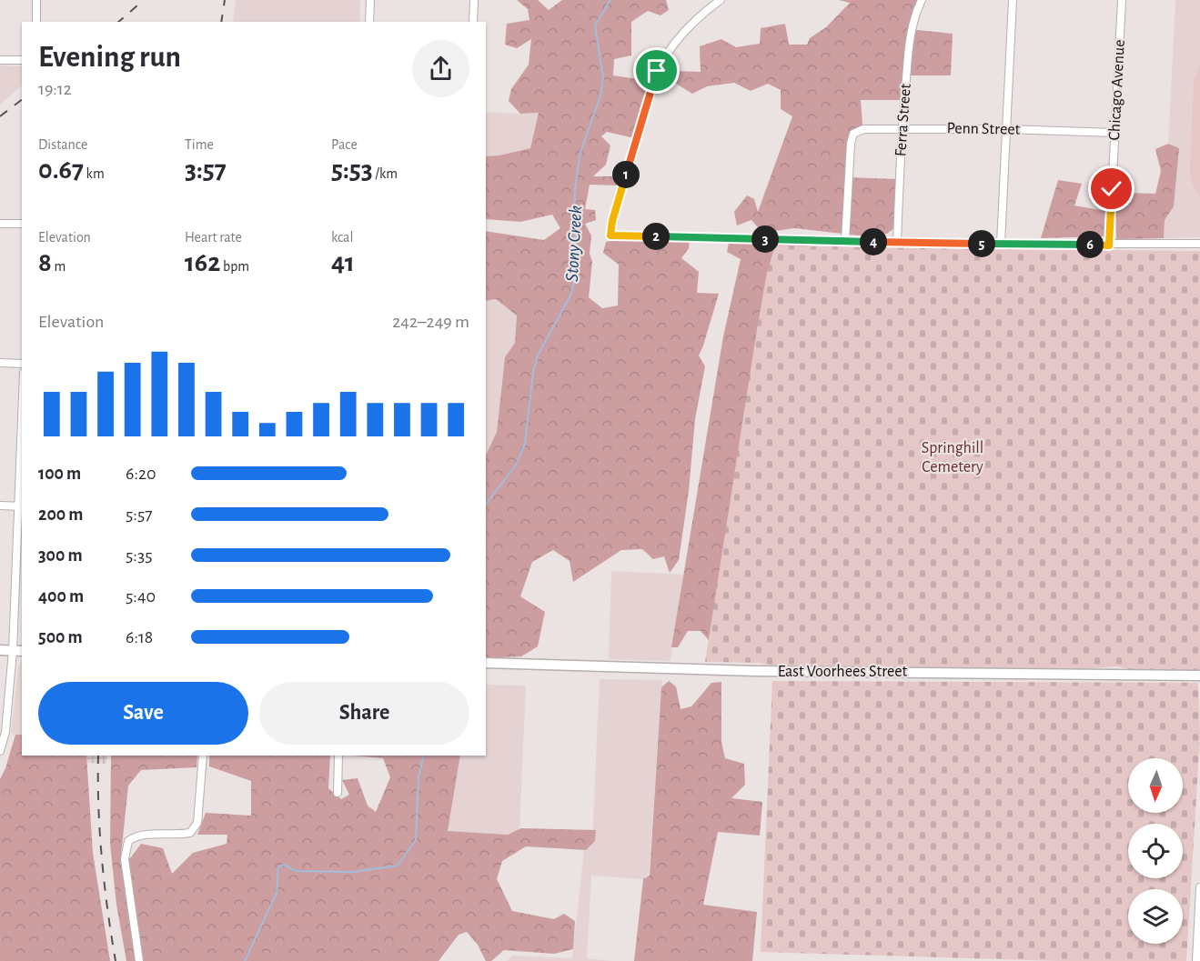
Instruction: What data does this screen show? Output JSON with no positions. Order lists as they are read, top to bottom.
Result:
{
  "streets": {
    "main road": ["East Voorhees Street"],
    "street": ["Chicago Avenue", "Ferra Street", "Penn Street"]
  },
  "crossings": [
    ["Chicago Avenue", "Penn Street"],
    ["Ferra Street", "Penn Street"]
  ],
  "water": ["Stony Creek"],
  "parks": ["Springhill Cemetery"],
  "north": "bottom",
  "page": {
    "heading": ["Evening run", "19:12"],
    "stats": [
      ["Distance", "0.67 km"],
      ["Time", "3:57"],
      ["Pace", "5:53 /km"],
      ["Elevation", "8 m"],
      ["Heart rate", "162 bpm"],
      ["kcal", "41"]
    ],
    "pins": [
      "1",
      "2",
      "3",
      "4",
      "5",
      "6"
    ],
    "chart": ["Elevation", "242–249 m"],
    "list": [
      {
        "name": "100 m",
        "note": "6:20"
      },
      {
        "name": "200 m",
        "note": "5:57"
      },
      {
        "name": "300 m",
        "note": "5:35"
      },
      {
        "name": "400 m",
        "note": "5:40"
      },
      {
        "name": "500 m",
        "note": "6:18"
      }
    ],
    "buttons": ["Save", "Share"]
  }
}
